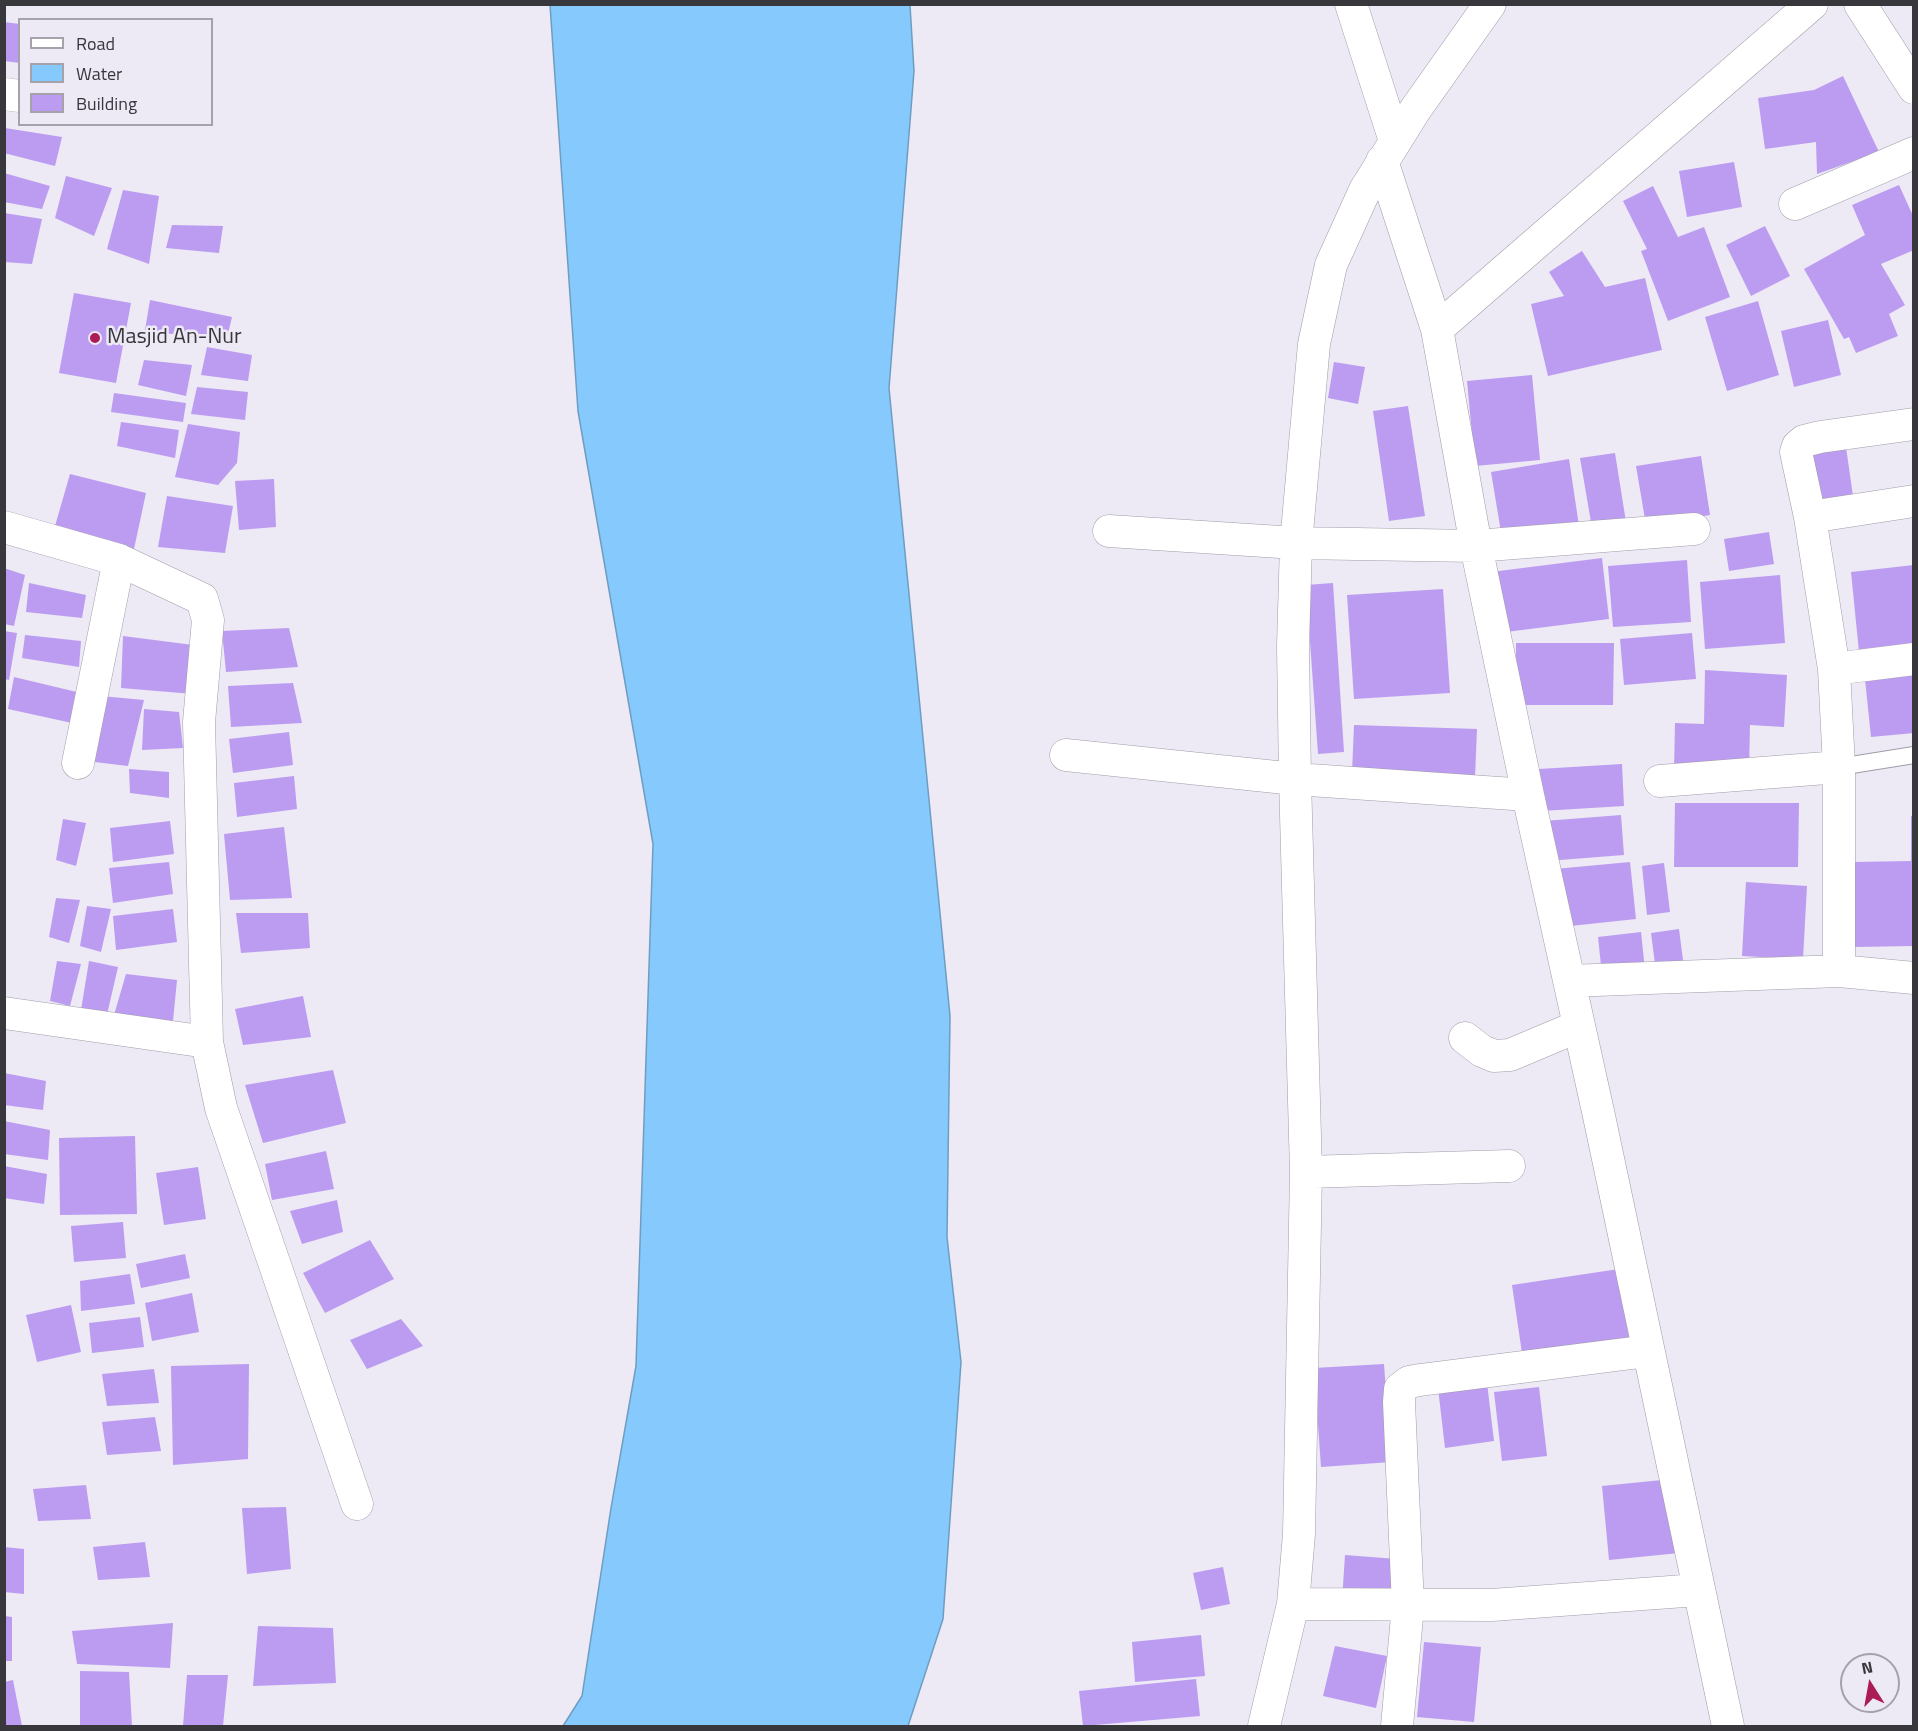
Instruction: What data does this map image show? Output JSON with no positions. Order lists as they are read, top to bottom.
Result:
{
  "places": ["Masjid An-Nur"],
  "legend": ["Road", "Water", "Building"],
  "north": "top"
}
